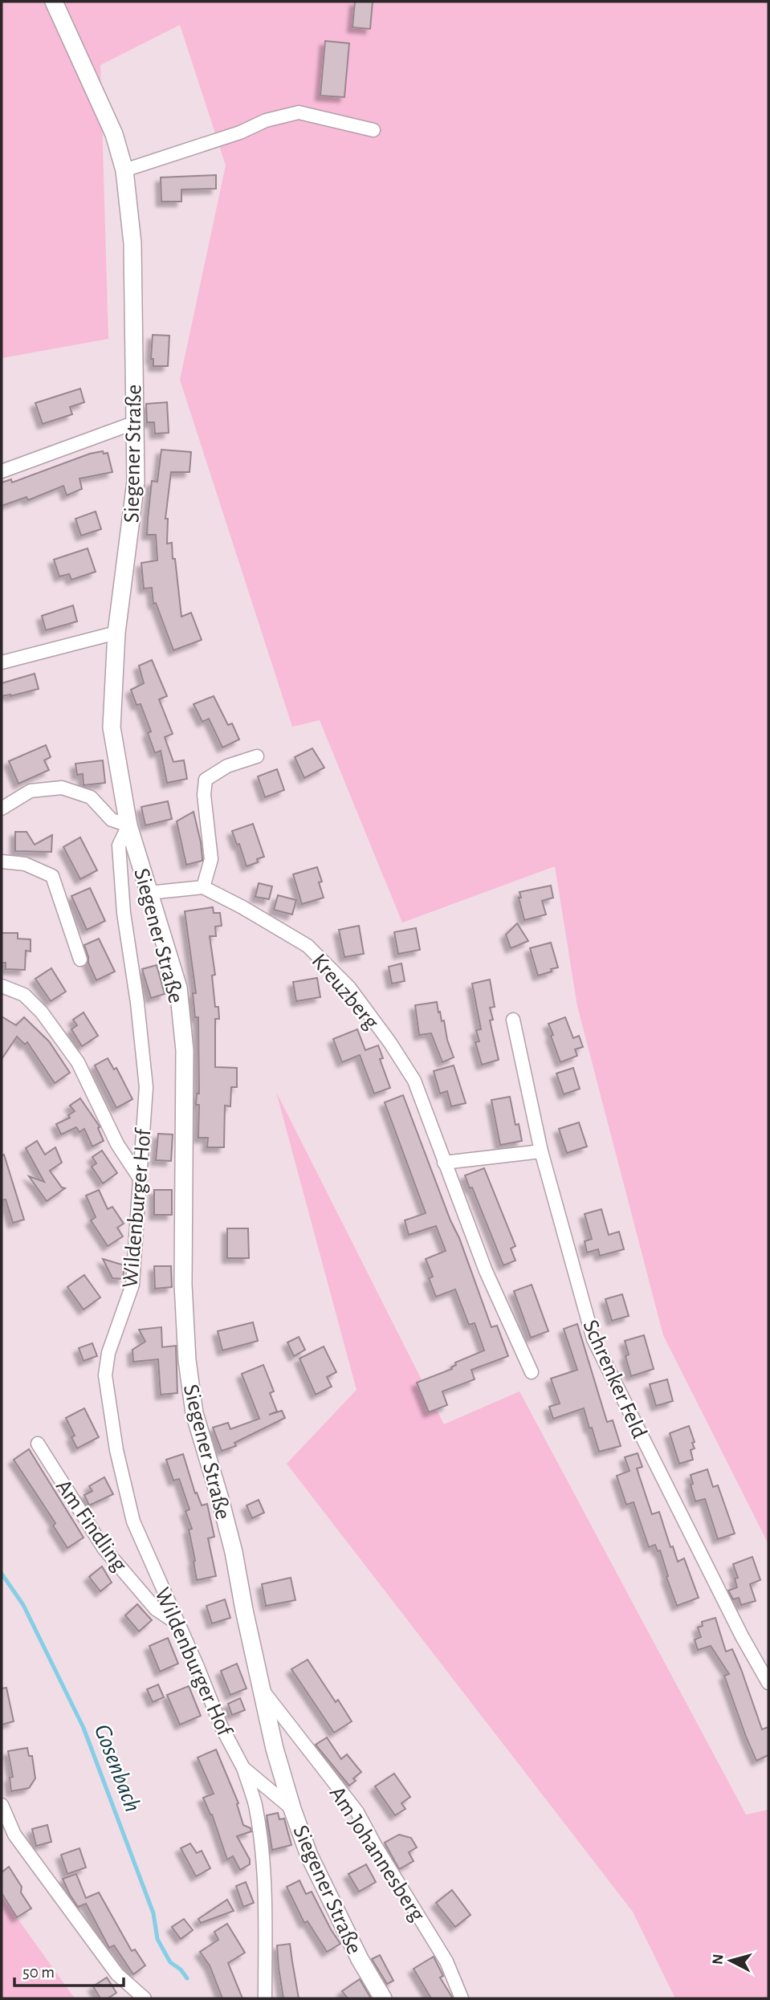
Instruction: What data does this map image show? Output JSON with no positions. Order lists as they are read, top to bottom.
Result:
{
  "streets": {
    "main road": ["Siegener Straße"],
    "street": [
      "Kreuzberg",
      "Wildenburger Hof",
      "Schrenker Feld",
      "Am Findling",
      "Am Johannesberg"
    ]
  },
  "crossings": [
    ["Siegener Straße", "Wildenburger Hof"],
    ["Siegener Straße", "Am Johannesberg"],
    ["Wildenburger Hof", "Am Findling"]
  ],
  "water": ["Gosenbach"],
  "scale_bar": "50 m",
  "north": "left"
}
